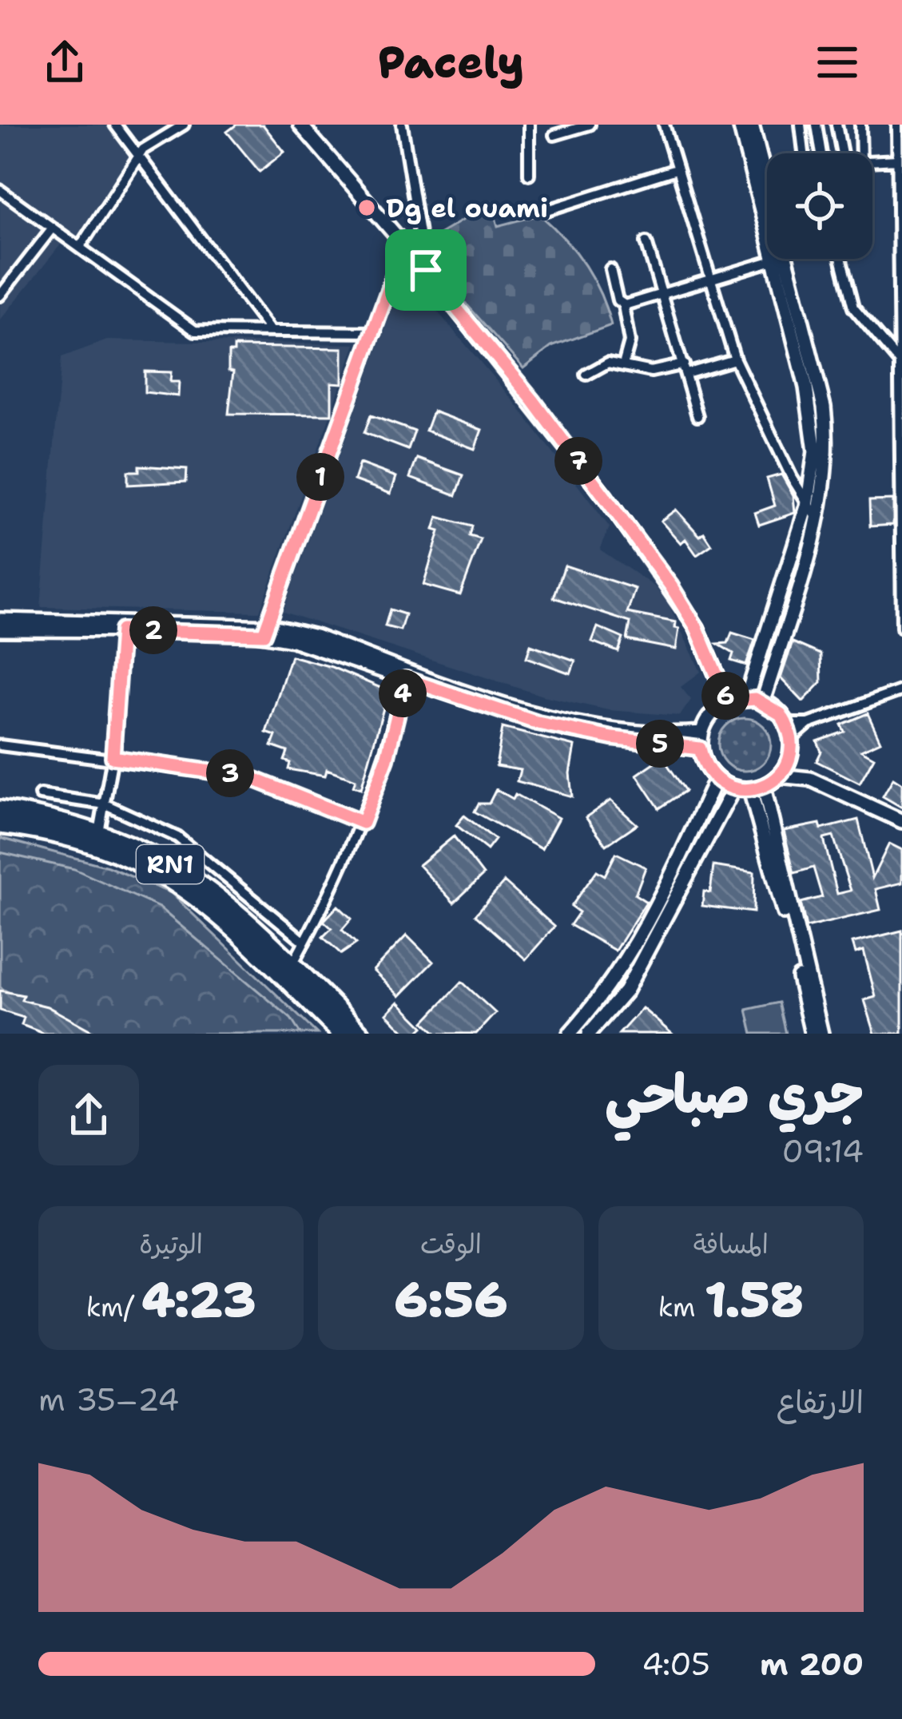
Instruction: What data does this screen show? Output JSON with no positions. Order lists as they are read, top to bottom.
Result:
{
  "streets": {
    "highway": ["RN1"]
  },
  "places": ["Dg el ouami"],
  "page": {
    "header": "Pacely",
    "pins": [
      "7",
      "1",
      "2",
      "4",
      "6",
      "5",
      "3"
    ],
    "heading": ["جري صباحي", "09:14"],
    "stats": [
      ["المسافة", "1.58 km"],
      ["الوقت", "6:56"],
      ["الوتيرة", "4:23 /km"]
    ],
    "chart": ["الارتفاع", "24–35 m"],
    "list": [
      {
        "name": "200 m",
        "note": "4:05"
      }
    ]
  }
}
